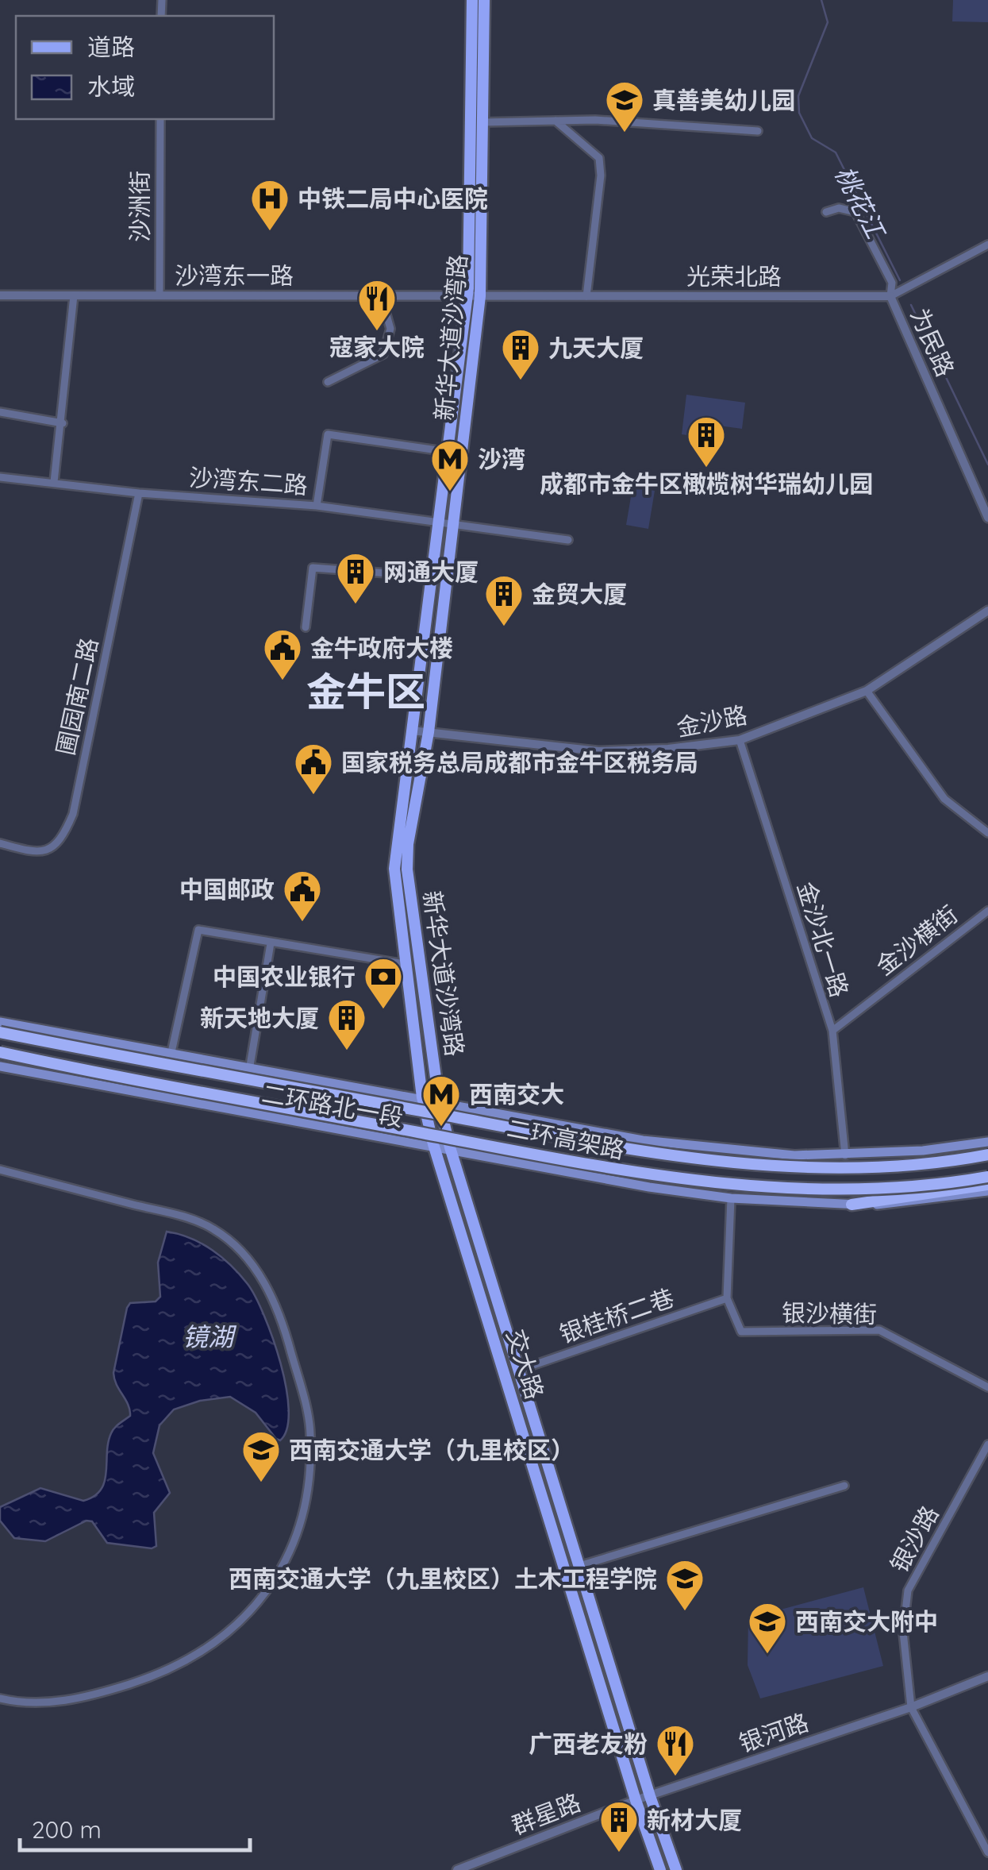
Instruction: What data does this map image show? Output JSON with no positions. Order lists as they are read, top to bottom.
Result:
{
  "streets": {
    "highway": ["二环高架路"],
    "main road": ["新华大道沙湾路", "二环路北一段", "交大路"],
    "street": [
      "沙洲街",
      "沙湾东一路",
      "光荣北路",
      "为民路",
      "沙湾东二路",
      "圃园南二路",
      "金沙路",
      "金沙北一路",
      "金沙横街",
      "银沙横街",
      "银桂桥二巷",
      "银沙路",
      "银河路",
      "群星路"
    ]
  },
  "crossings": [
    ["沙洲街", "沙湾东一路"],
    ["沙湾东一路", "光荣北路"],
    ["沙湾东一路", "新华大道沙湾路"],
    ["光荣北路", "新华大道沙湾路"],
    ["光荣北路", "为民路"],
    ["新华大道沙湾路", "沙湾东二路"],
    ["新华大道沙湾路", "金沙路"],
    ["新华大道沙湾路", "二环路北一段"],
    ["新华大道沙湾路", "交大路"],
    ["沙湾东二路", "圃园南二路"],
    ["金沙路", "金沙北一路"],
    ["金沙北一路", "金沙横街"],
    ["金沙北一路", "二环路北一段"],
    ["二环路北一段", "交大路"],
    ["银沙横街", "银桂桥二巷"],
    ["银桂桥二巷", "交大路"],
    ["交大路", "银河路"],
    ["交大路", "群星路"],
    ["银沙路", "银河路"],
    ["银河路", "群星路"]
  ],
  "districts": ["金牛区"],
  "water": ["桃花江", "镜湖"],
  "places": {
    "school or university": [
      "真善美幼儿园",
      "西南交通大学（九里校区）",
      "西南交通大学（九里校区）土木工程学院",
      "西南交大附中"
    ],
    "hospital": ["中铁二局中心医院"],
    "restaurant": ["寇家大院", "广西老友粉"],
    "building": [
      "九天大厦",
      "成都市金牛区橄榄树华瑞幼儿园",
      "网通大厦",
      "金贸大厦",
      "新天地大厦",
      "新材大厦"
    ],
    "metro station": ["沙湾", "西南交大"],
    "public building": ["金牛政府大楼", "国家税务总局成都市金牛区税务局", "中国邮政"],
    "bank": ["中国农业银行"]
  },
  "legend": ["道路", "水域"],
  "scale_bar": "200 m"
}
